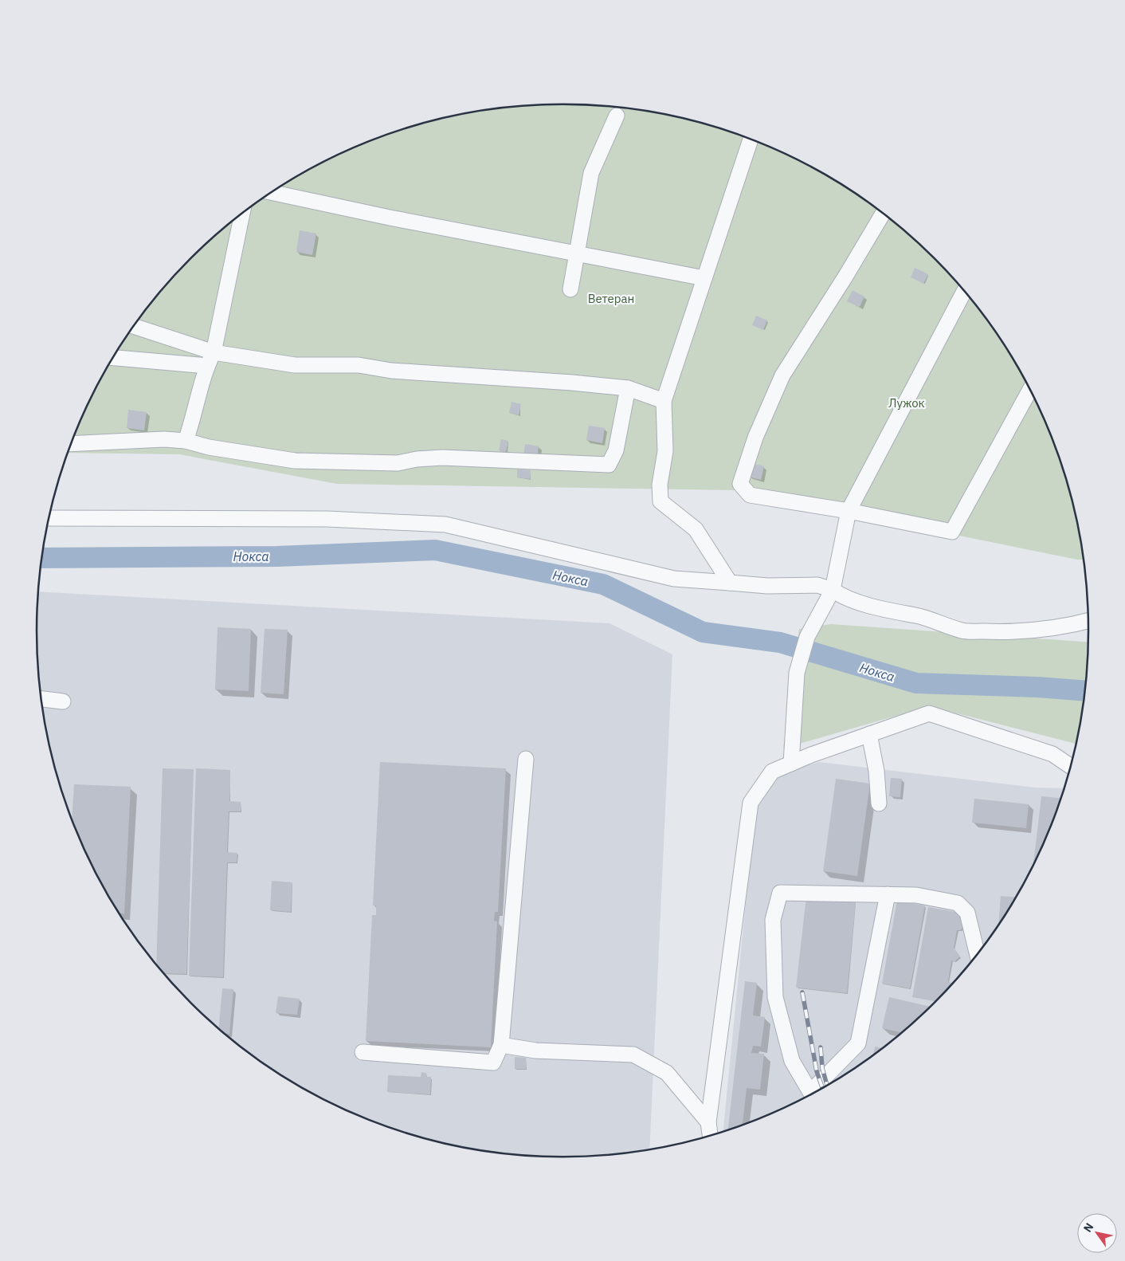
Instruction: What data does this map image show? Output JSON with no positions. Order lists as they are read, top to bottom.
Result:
{
  "water": ["Нокса"],
  "parks": ["Ветеран", "Лужок"],
  "north": "top left"
}
